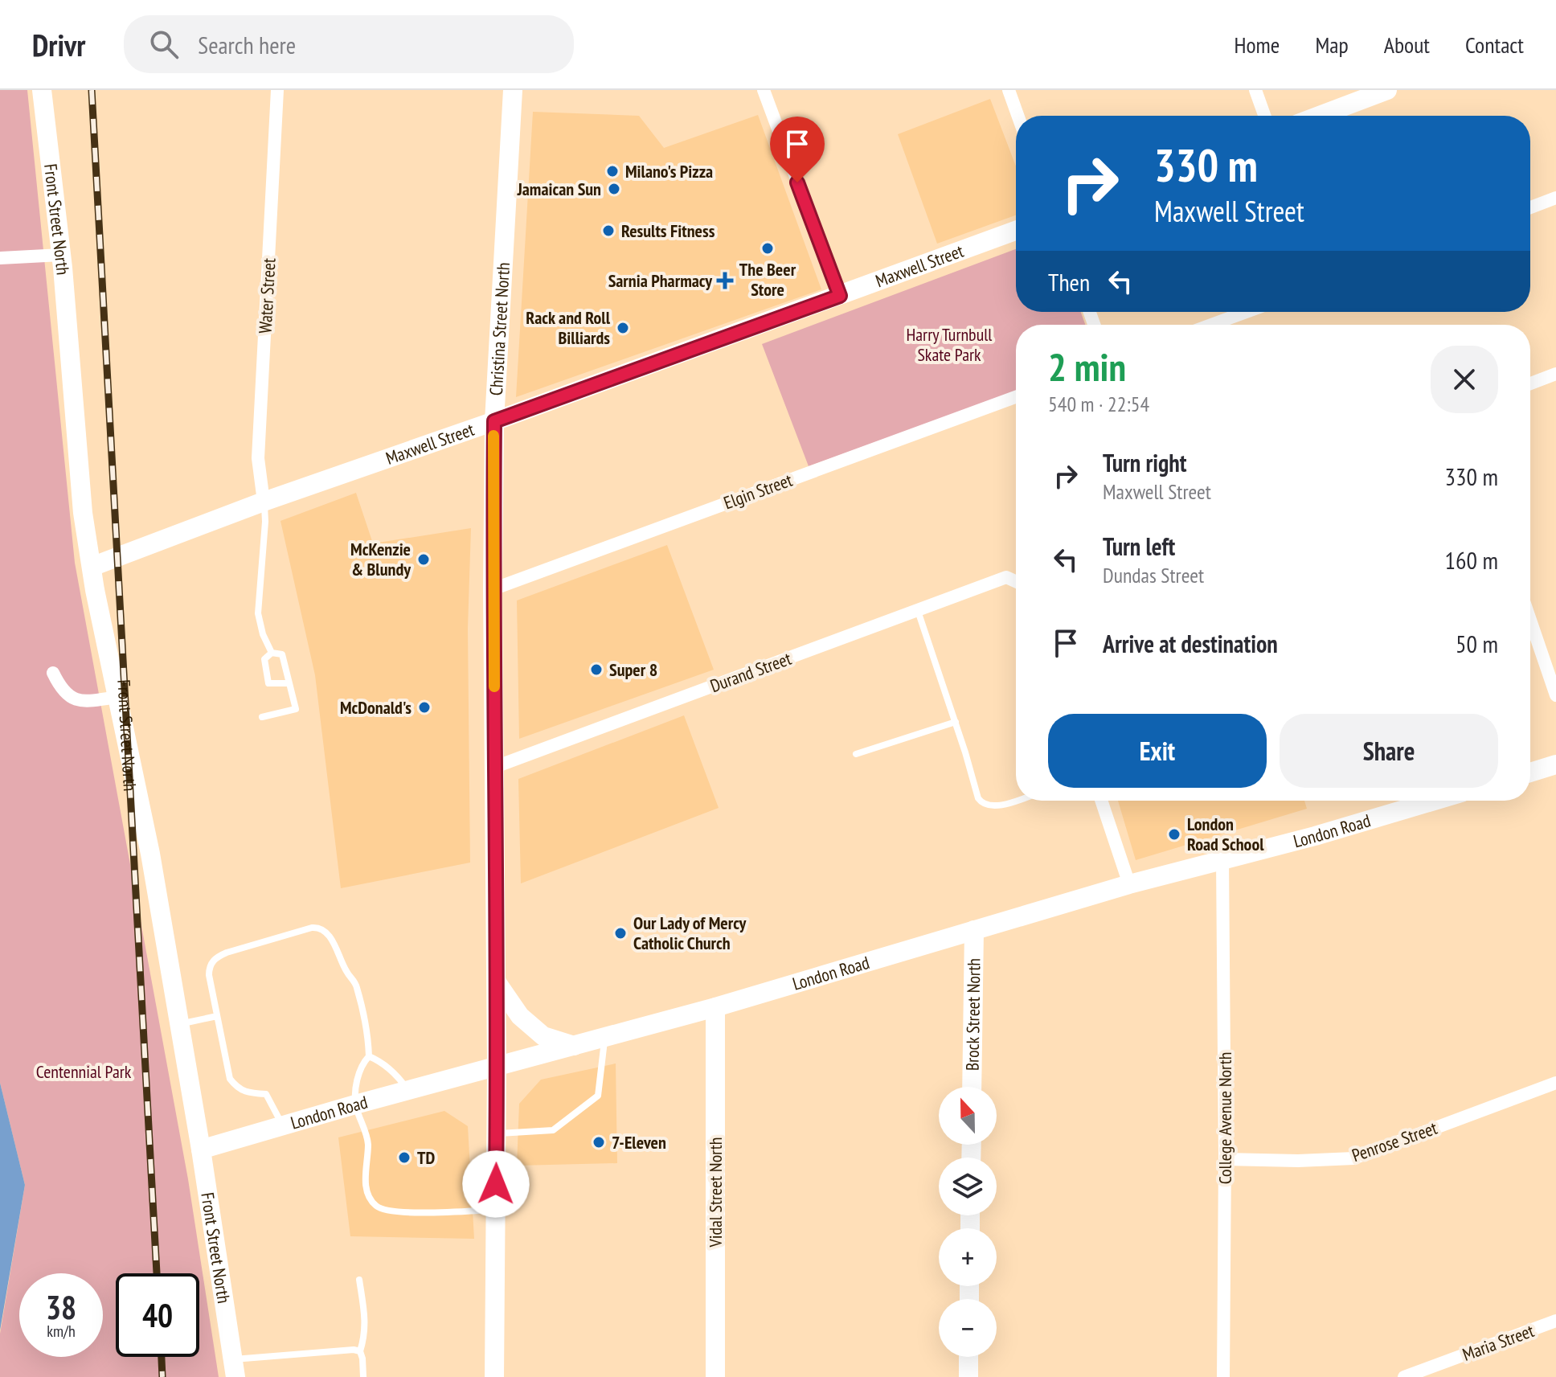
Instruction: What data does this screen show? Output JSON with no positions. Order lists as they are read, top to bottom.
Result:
{
  "streets": {
    "main road": [
      "Front Street North",
      "Maxwell Street",
      "Christina Street North",
      "London Road",
      "Brock Street North",
      "Vidal Street North"
    ],
    "street": [
      "Water Street",
      "Elgin Street",
      "Durand Street",
      "College Avenue North",
      "Penrose Street",
      "Maria Street"
    ]
  },
  "crossings": [
    ["Front Street North", "Maxwell Street"],
    ["Front Street North", "London Road"],
    ["Maxwell Street", "Water Street"],
    ["Maxwell Street", "Christina Street North"],
    ["Christina Street North", "Elgin Street"],
    ["Christina Street North", "Durand Street"],
    ["Christina Street North", "London Road"],
    ["London Road", "Brock Street North"],
    ["London Road", "College Avenue North"],
    ["London Road", "Vidal Street North"],
    ["College Avenue North", "Penrose Street"]
  ],
  "parks": ["Harry Turnbull Skate Park", "Centennial Park"],
  "places": {
    "other": [
      "Milano's Pizza",
      "Jamaican Sun",
      "Results Fitness",
      "The Beer Store",
      "Rack and Roll Billiards",
      "McKenzie & Blundy",
      "Super 8",
      "McDonald's",
      "London Road School",
      "Our Lady of Mercy Catholic Church",
      "7-Eleven",
      "TD"
    ],
    "health": ["Sarnia Pharmacy"]
  },
  "north": "top",
  "page": {
    "header": "Drivr",
    "search": "Search here",
    "nav": [
      "Home",
      "Map",
      "About",
      "Contact"
    ],
    "turn": ["330 m", "Maxwell Street"],
    "then": "Then",
    "heading": ["2 min", "540 m · 22:54"],
    "list": [
      {
        "name": "Turn right",
        "note": "Maxwell Street",
        "value": "330 m"
      },
      {
        "name": "Turn left",
        "note": "Dundas Street",
        "value": "160 m"
      },
      {
        "name": "Arrive at destination",
        "value": "50 m"
      }
    ],
    "buttons": ["Exit", "Share"],
    "map_buttons": ["+", "−"],
    "speed": "38 km/h",
    "limit": "40"
  }
}
